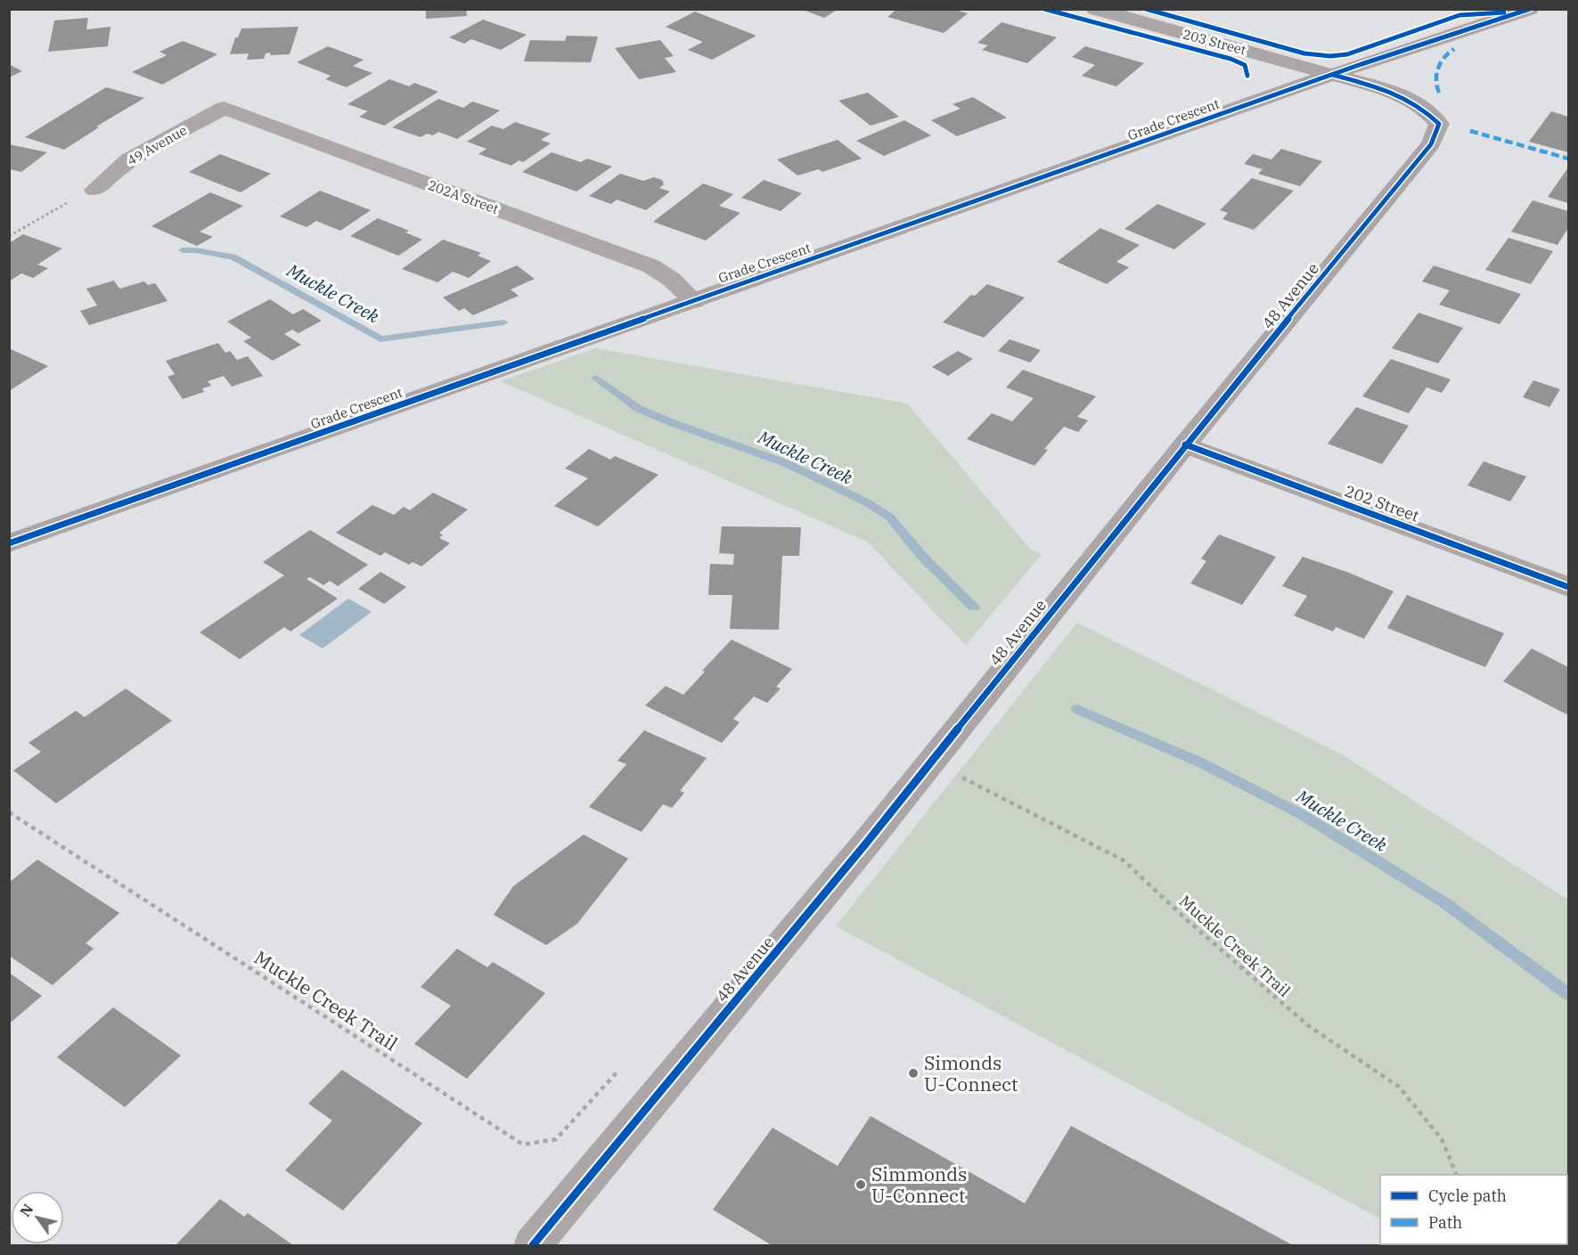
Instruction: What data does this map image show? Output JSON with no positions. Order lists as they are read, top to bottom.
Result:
{
  "streets": {
    "street": [
      "203 Street",
      "Grade Crescent",
      "49 Avenue",
      "202A Street",
      "48 Avenue",
      "202 Street"
    ],
    "path": ["Muckle Creek Trail"]
  },
  "crossings": [
    ["203 Street", "Grade Crescent"],
    ["203 Street", "48 Avenue"],
    ["Grade Crescent", "202A Street"],
    ["Grade Crescent", "48 Avenue"],
    ["49 Avenue", "202A Street"],
    ["48 Avenue", "202 Street"]
  ],
  "water": ["Muckle Creek"],
  "places": ["Simonds U-Connect", "Simmonds U-Connect"],
  "legend": ["Cycle path", "Path"],
  "north": "top left"
}
